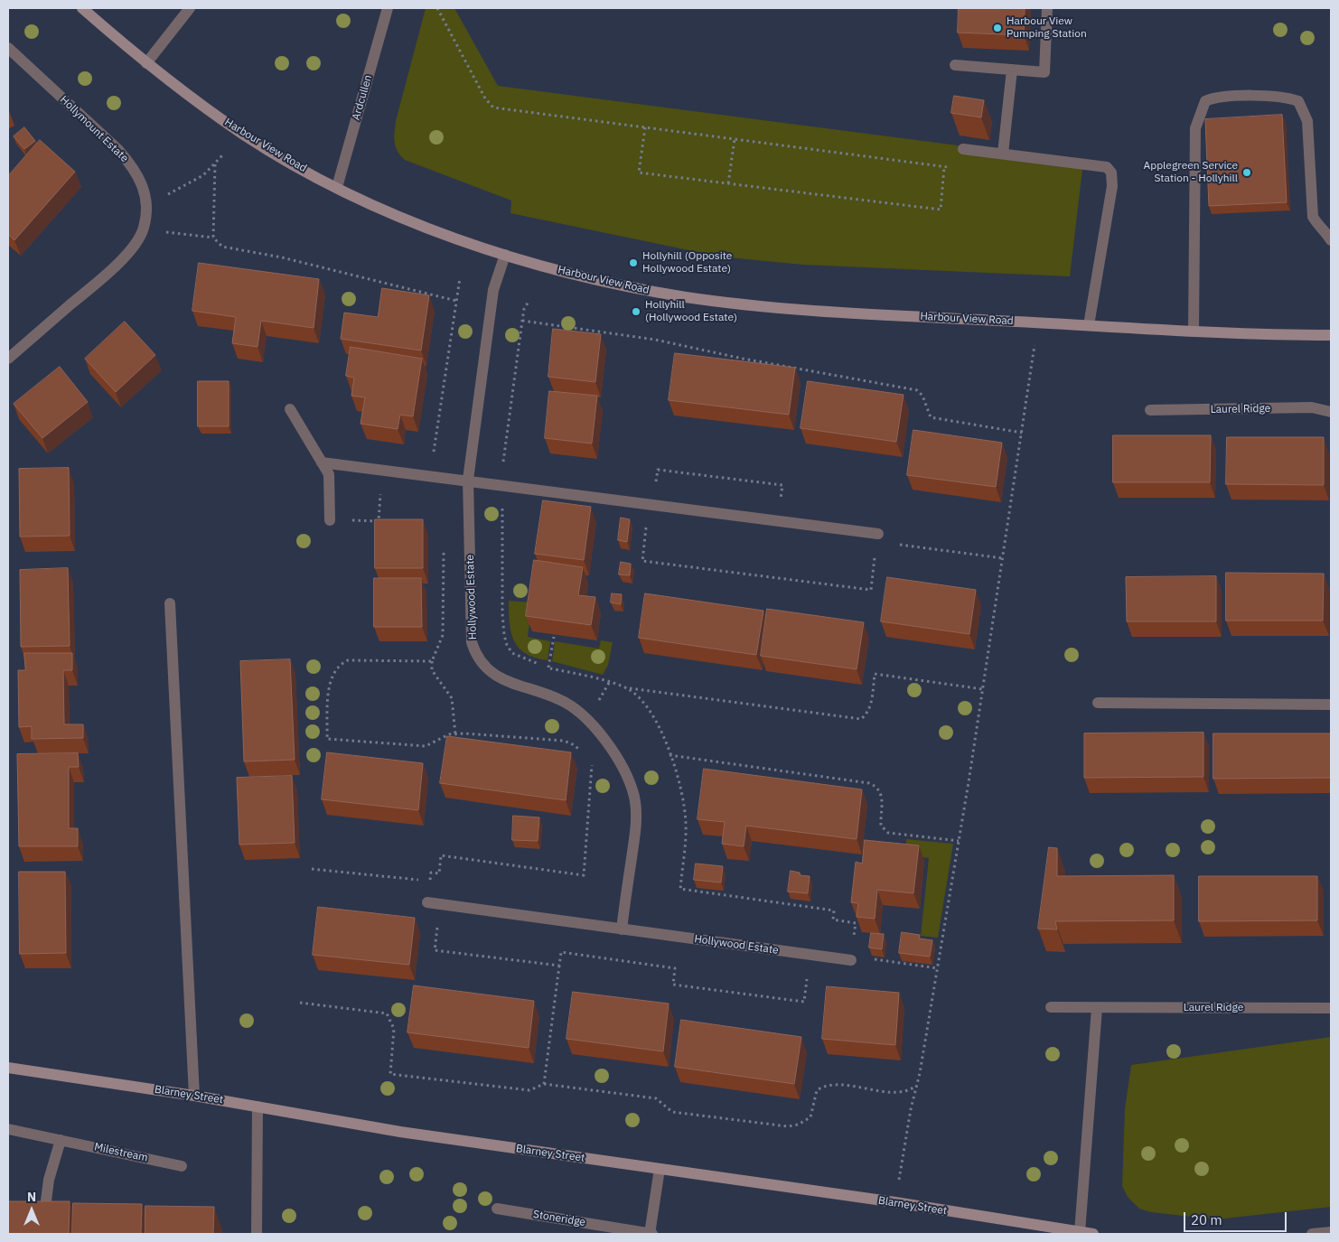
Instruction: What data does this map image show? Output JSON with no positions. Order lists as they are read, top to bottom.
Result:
{
  "streets": {
    "street": [
      "Ardcullen",
      "Hollymount Estate",
      "Harbour View Road",
      "Laurel Ridge",
      "Hollywood Estate",
      "Blarney Street",
      "Milestream",
      "Stoneridge"
    ]
  },
  "crossings": [
    ["Ardcullen", "Harbour View Road"],
    ["Harbour View Road", "Hollywood Estate"],
    ["Blarney Street", "Stoneridge"]
  ],
  "places": [
    "Harbour View Pumping Station",
    "Applegreen Service Station - Hollyhill",
    "Hollyhill (Opposite Hollywood Estate)",
    "Hollyhill (Hollywood Estate)"
  ],
  "scale_bar": "20 m",
  "north": "top"
}
